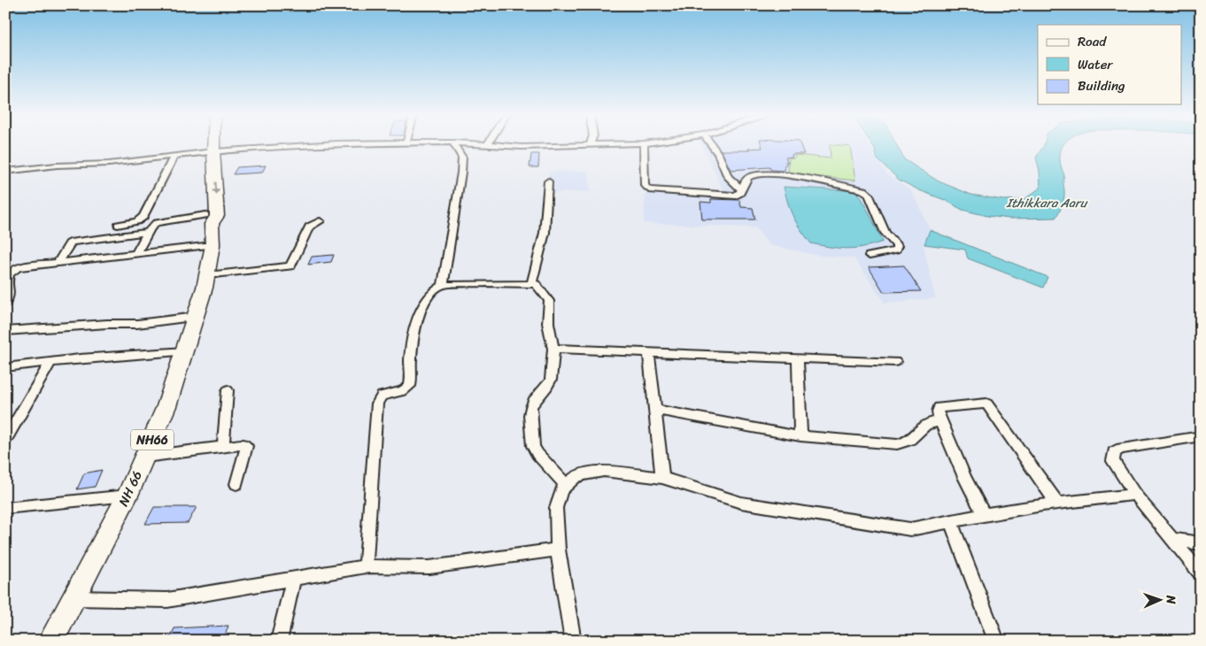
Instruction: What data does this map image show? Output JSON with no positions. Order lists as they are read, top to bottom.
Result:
{
  "streets": {
    "highway": ["NH66", "NH 66"]
  },
  "water": ["Ithikkara Aaru"],
  "legend": ["Road", "Water", "Building"],
  "north": "right"
}
